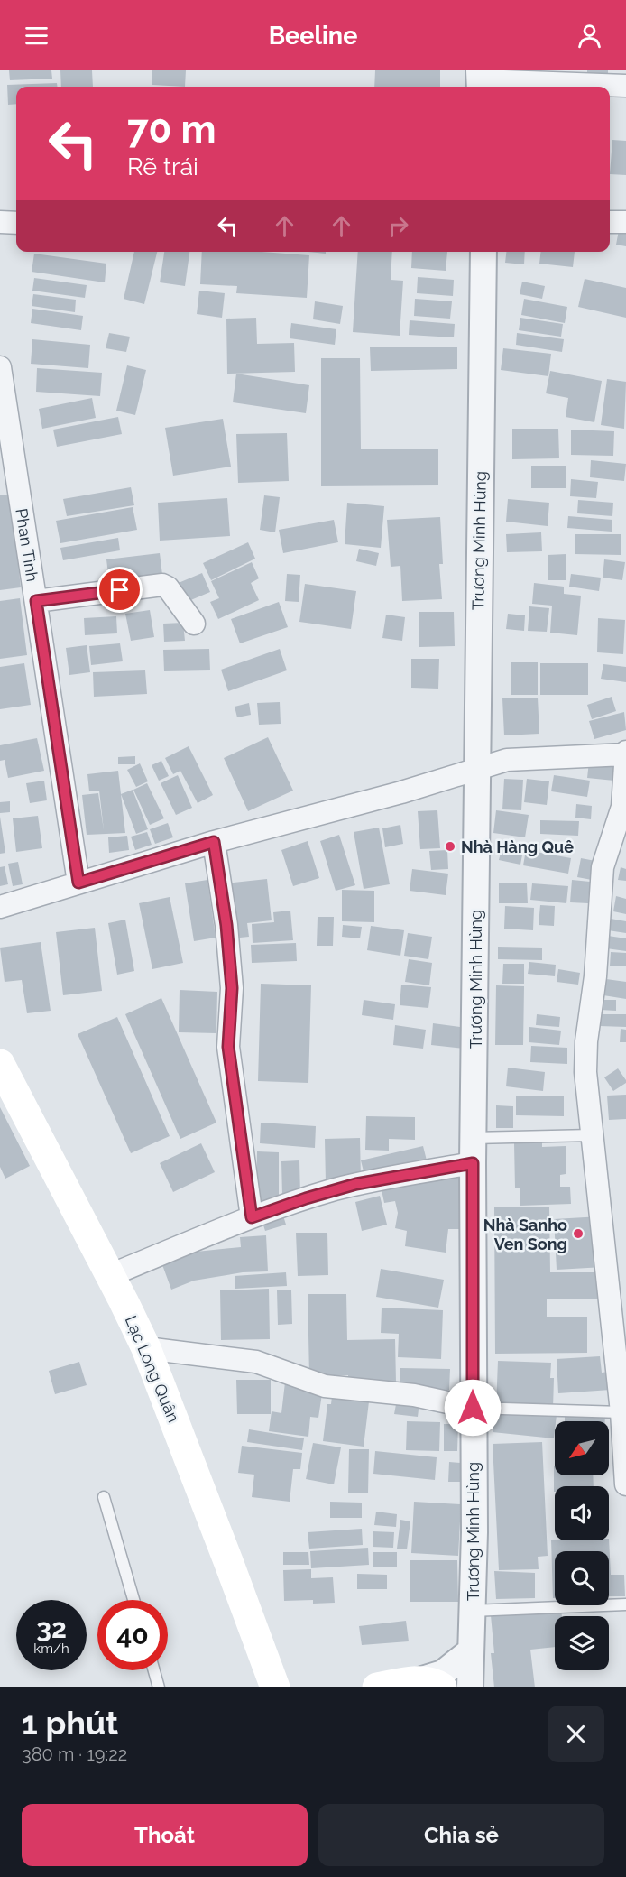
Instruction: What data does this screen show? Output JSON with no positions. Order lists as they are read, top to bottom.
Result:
{
  "streets": {
    "main road": ["Lạc Long Quân"],
    "street": ["Trương Minh Hùng", "Phan Tình"]
  },
  "places": ["Nhà Hàng Quê", "Nhà Sanho Ven Song"],
  "north": "bottom left",
  "page": {
    "header": "Beeline",
    "turn": ["70 m", "Rẽ trái"],
    "speed": "32 km/h",
    "limit": "40",
    "heading": ["1 phút", "380 m · 19:22"],
    "buttons": ["Thoát", "Chia sẻ"]
  }
}
